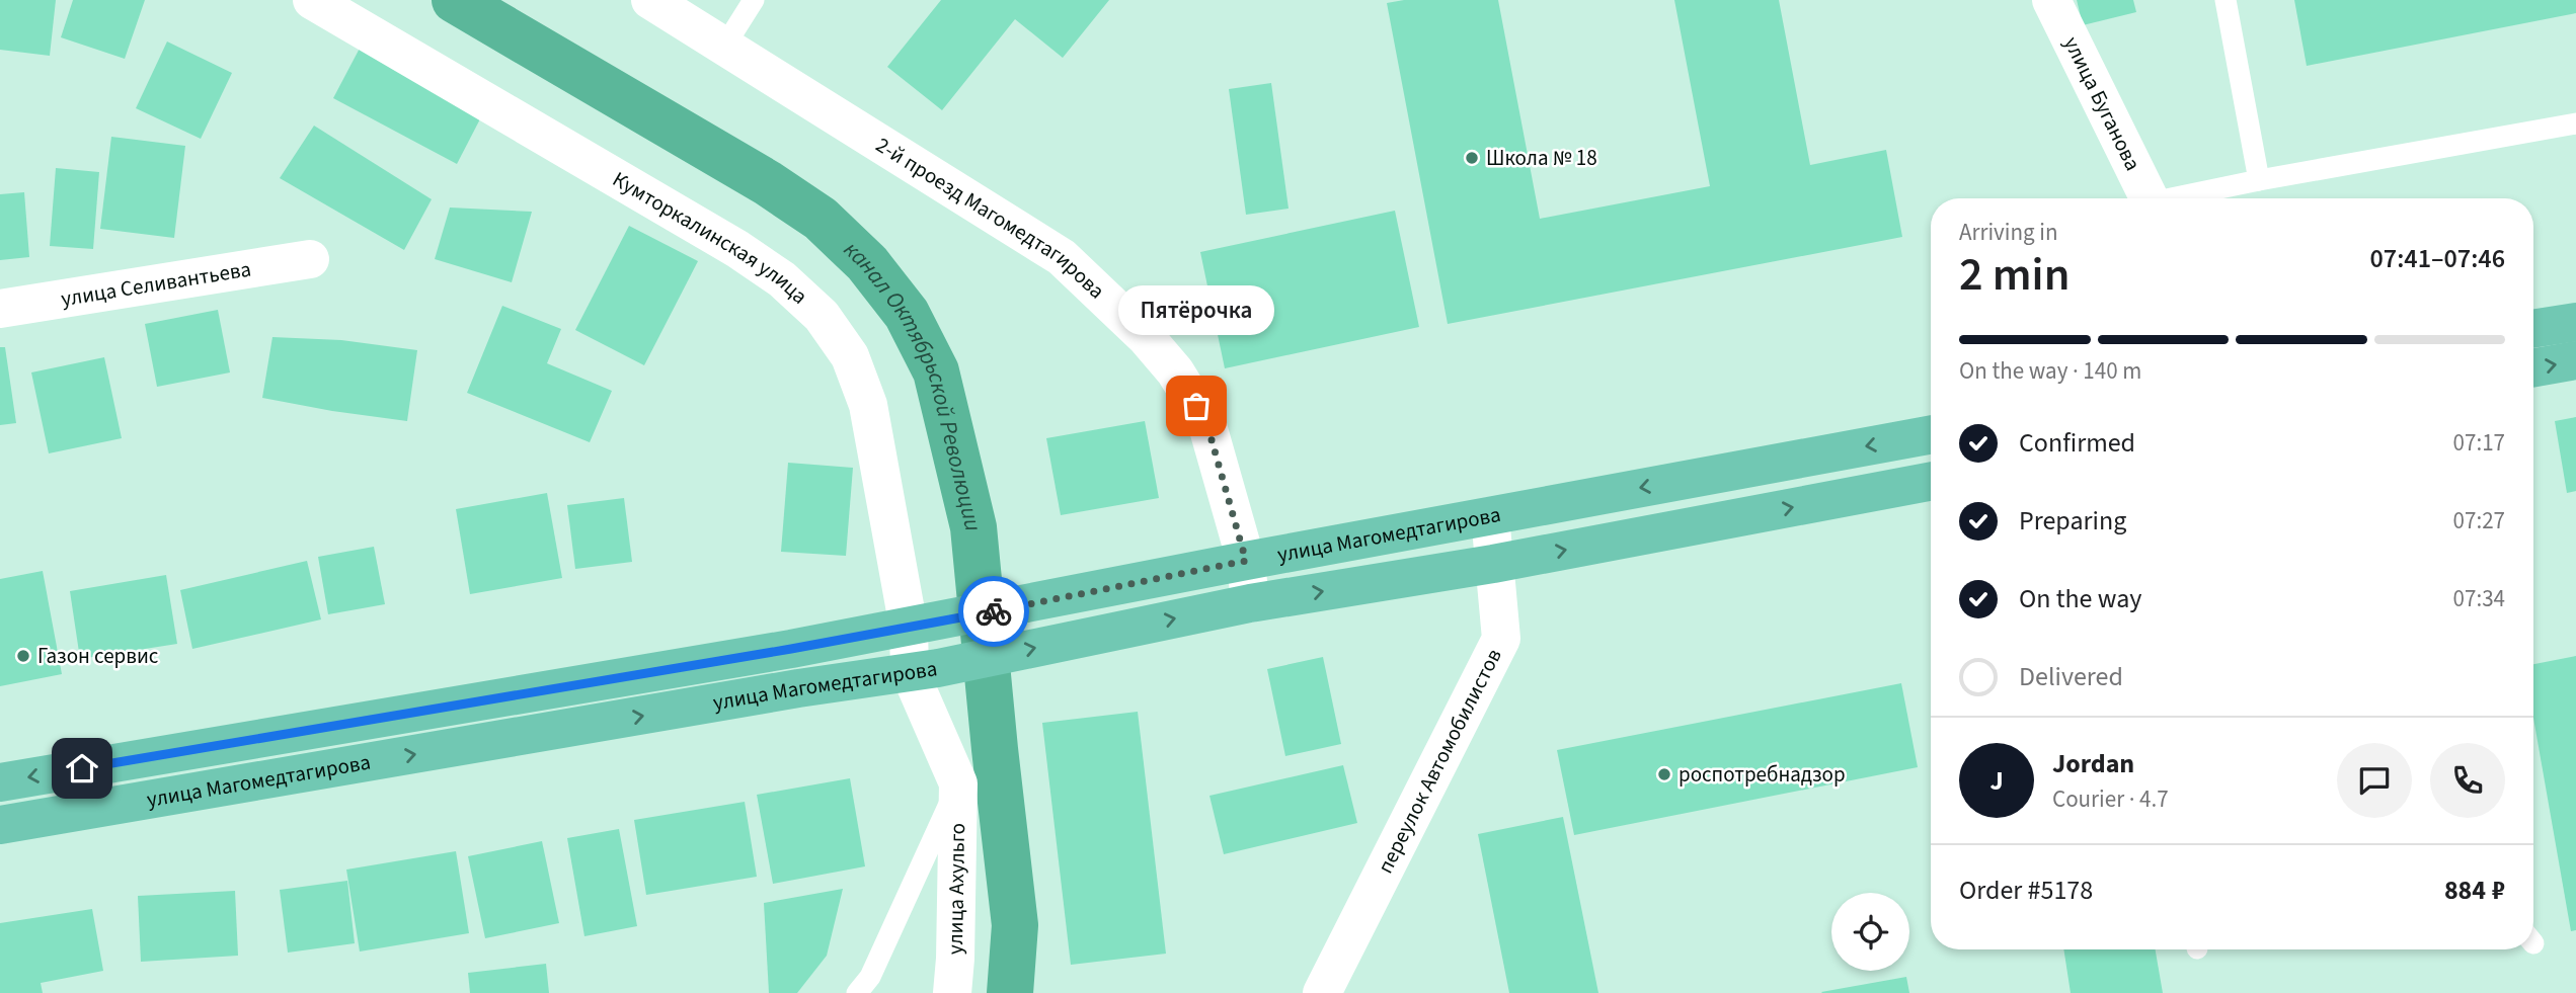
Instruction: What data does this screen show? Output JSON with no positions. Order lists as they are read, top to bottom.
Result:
{
  "streets": {
    "main road": ["улица Магомедтагирова"],
    "street": [
      "улица Буганова",
      "2-й проезд Магомедтагирова",
      "Кумторкалинская улица",
      "улица Селивантьева",
      "переулок Автомобилистов",
      "улица Ахульго"
    ]
  },
  "crossings": [
    ["2-й проезд Магомедтагирова", "улица Магомедтагирова"],
    ["Кумторкалинская улица", "улица Магомедтагирова"],
    ["улица Магомедтагирова", "переулок Автомобилистов"]
  ],
  "water": ["канал Октябрьской Революции"],
  "places": [
    "Школа № 18",
    "Пятёрочка",
    "Газон сервис",
    "роспотребнадзор"
  ],
  "page": {
    "heading": ["2 min", "Arriving in", "07:41–07:46"],
    "panel": [
      "Jordan",
      "Courier · 4.7",
      "Order #5178",
      "884 ₽"
    ],
    "bubble": "Пятёрочка",
    "bar": "On the way · 140 m",
    "list": [
      ["Confirmed", "07:17"],
      ["Preparing", "07:27"],
      ["On the way", "07:34"],
      "Delivered"
    ],
    "round": "J"
  }
}
